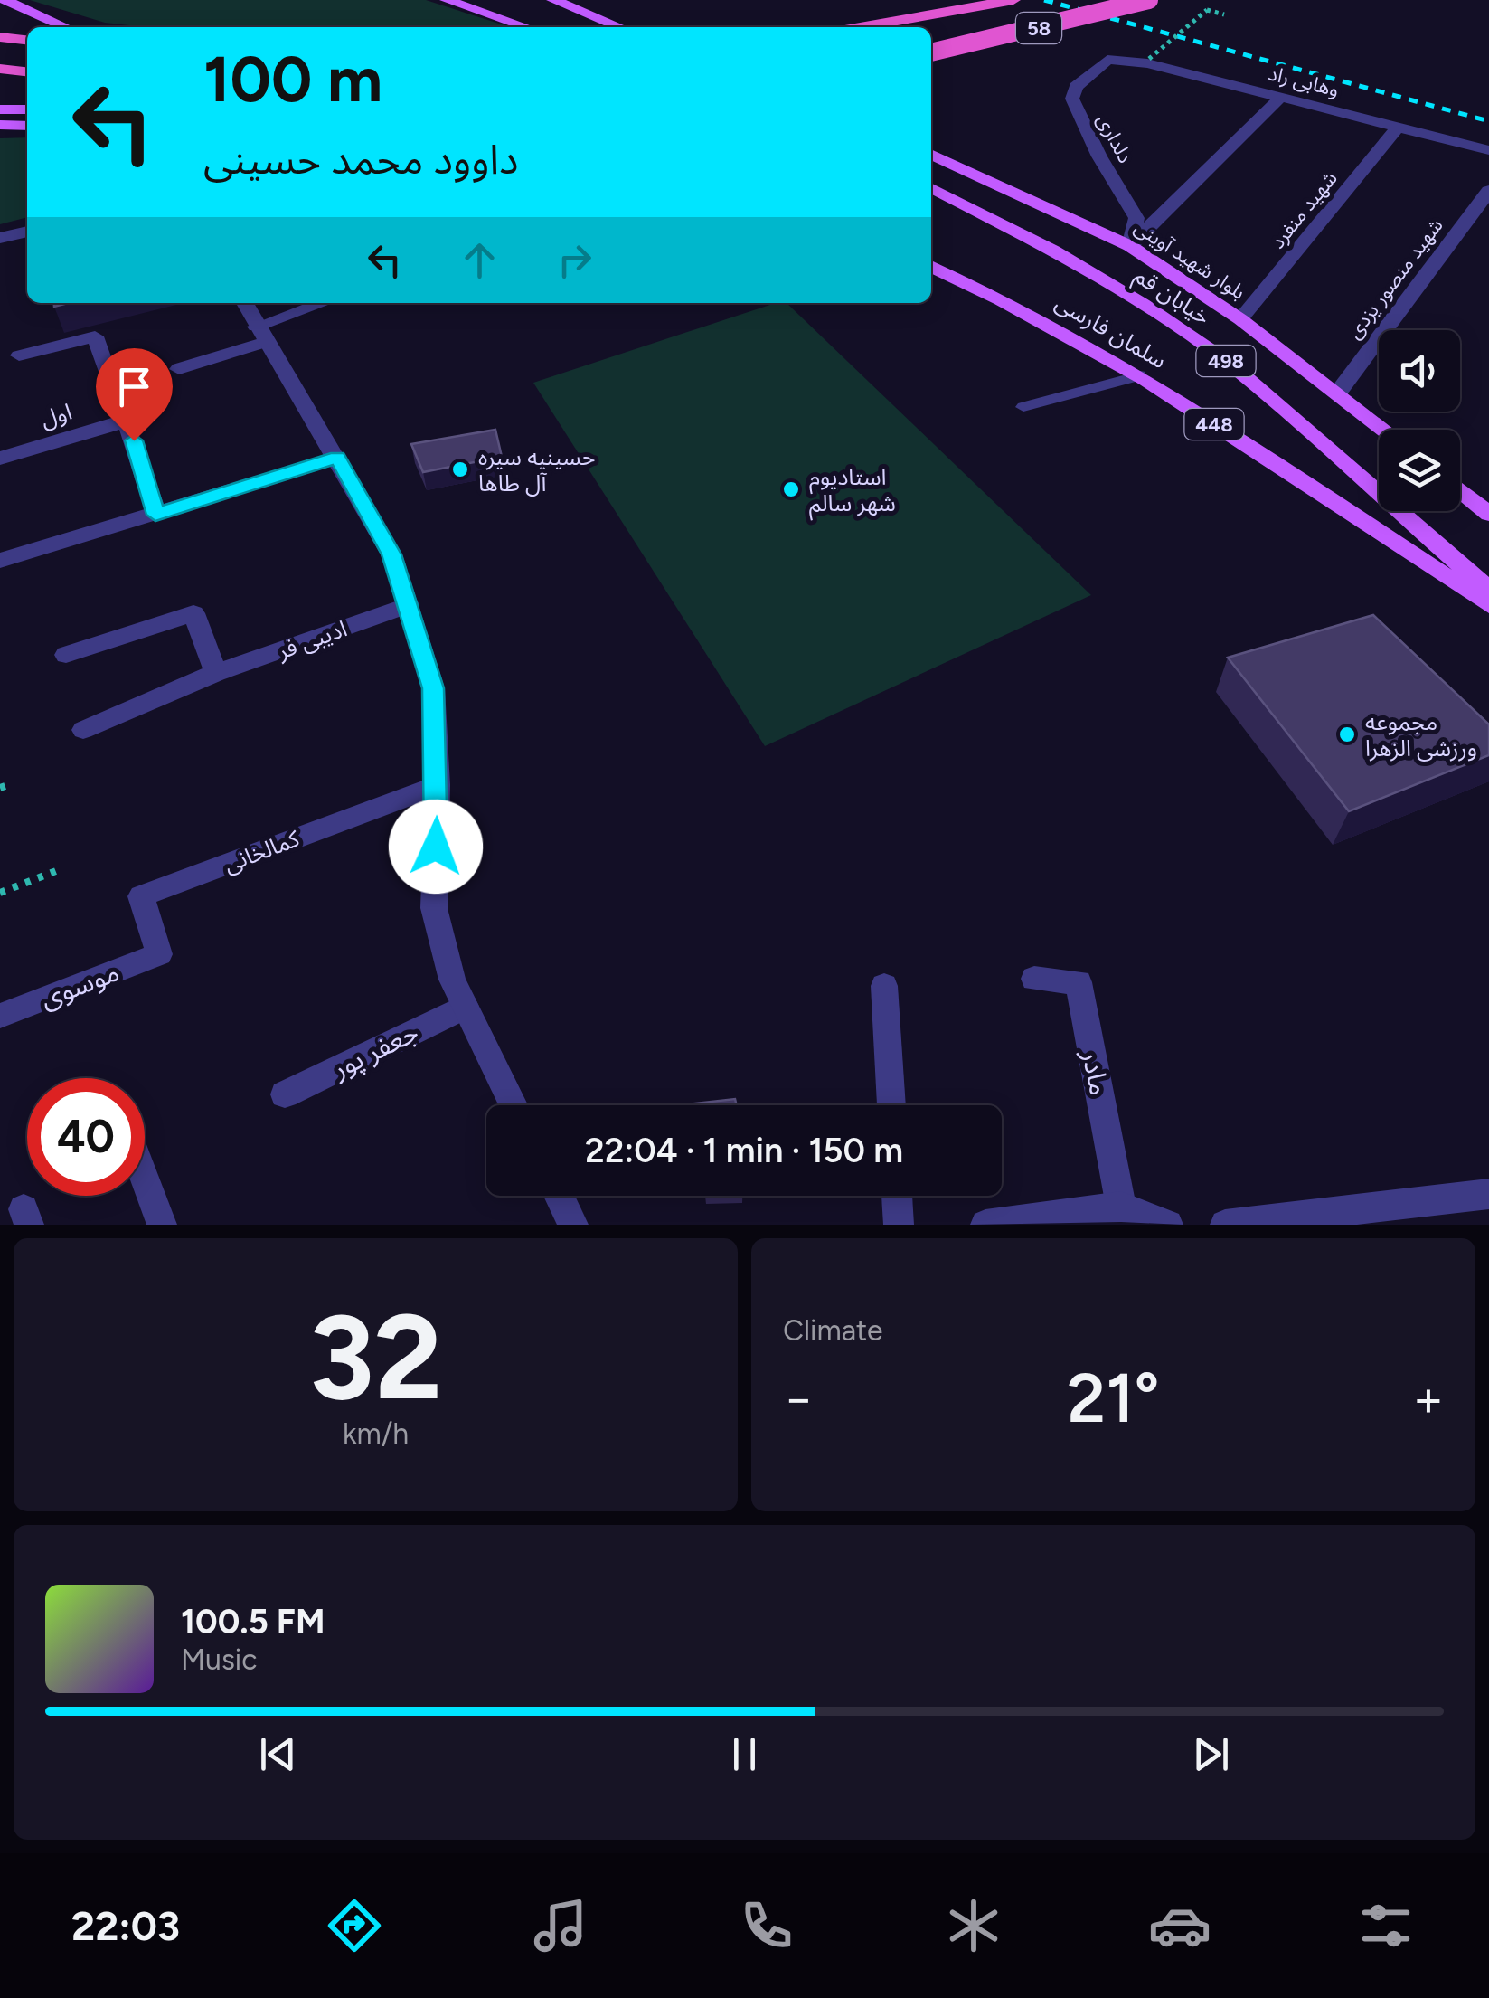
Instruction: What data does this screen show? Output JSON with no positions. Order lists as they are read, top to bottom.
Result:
{
  "streets": {
    "highway": ["58"],
    "main road": [
      "بلوار شهید آوینی",
      "خیابان قم",
      "سلمان فارسی",
      "498",
      "448"
    ],
    "street": [
      "وهابی راد",
      "دلداری",
      "شهید منفرد",
      "شهید منصور یزدی",
      "اول",
      "ادیبی فر",
      "کمالخانی",
      "موسوی",
      "جعفر پور",
      "مادر"
    ]
  },
  "crossings": [
    ["وهابی راد", "دلداری"],
    ["وهابی راد", "شهید منفرد"],
    ["دلداری", "بلوار شهید آوینی"],
    ["شهید منفرد", "بلوار شهید آوینی"],
    ["بلوار شهید آوینی", "شهید منصور یزدی"],
    ["کمالخانی", "موسوی"]
  ],
  "places": ["حسینیه سیره آل طاها", "استادیوم شهر سالم", "مجموعه ورزشی الزهرا"],
  "page": {
    "turn": ["100 m", "داوود محمد حسینی"],
    "limit": "40",
    "trip": "22:04 · 1 min · 150 m",
    "tile": [
      ["32", "km/h"],
      "Climate"
    ],
    "heat": ["−", "21°", "+"],
    "song": ["100.5 FM", "Music"],
    "tabs": "22:03"
  }
}
